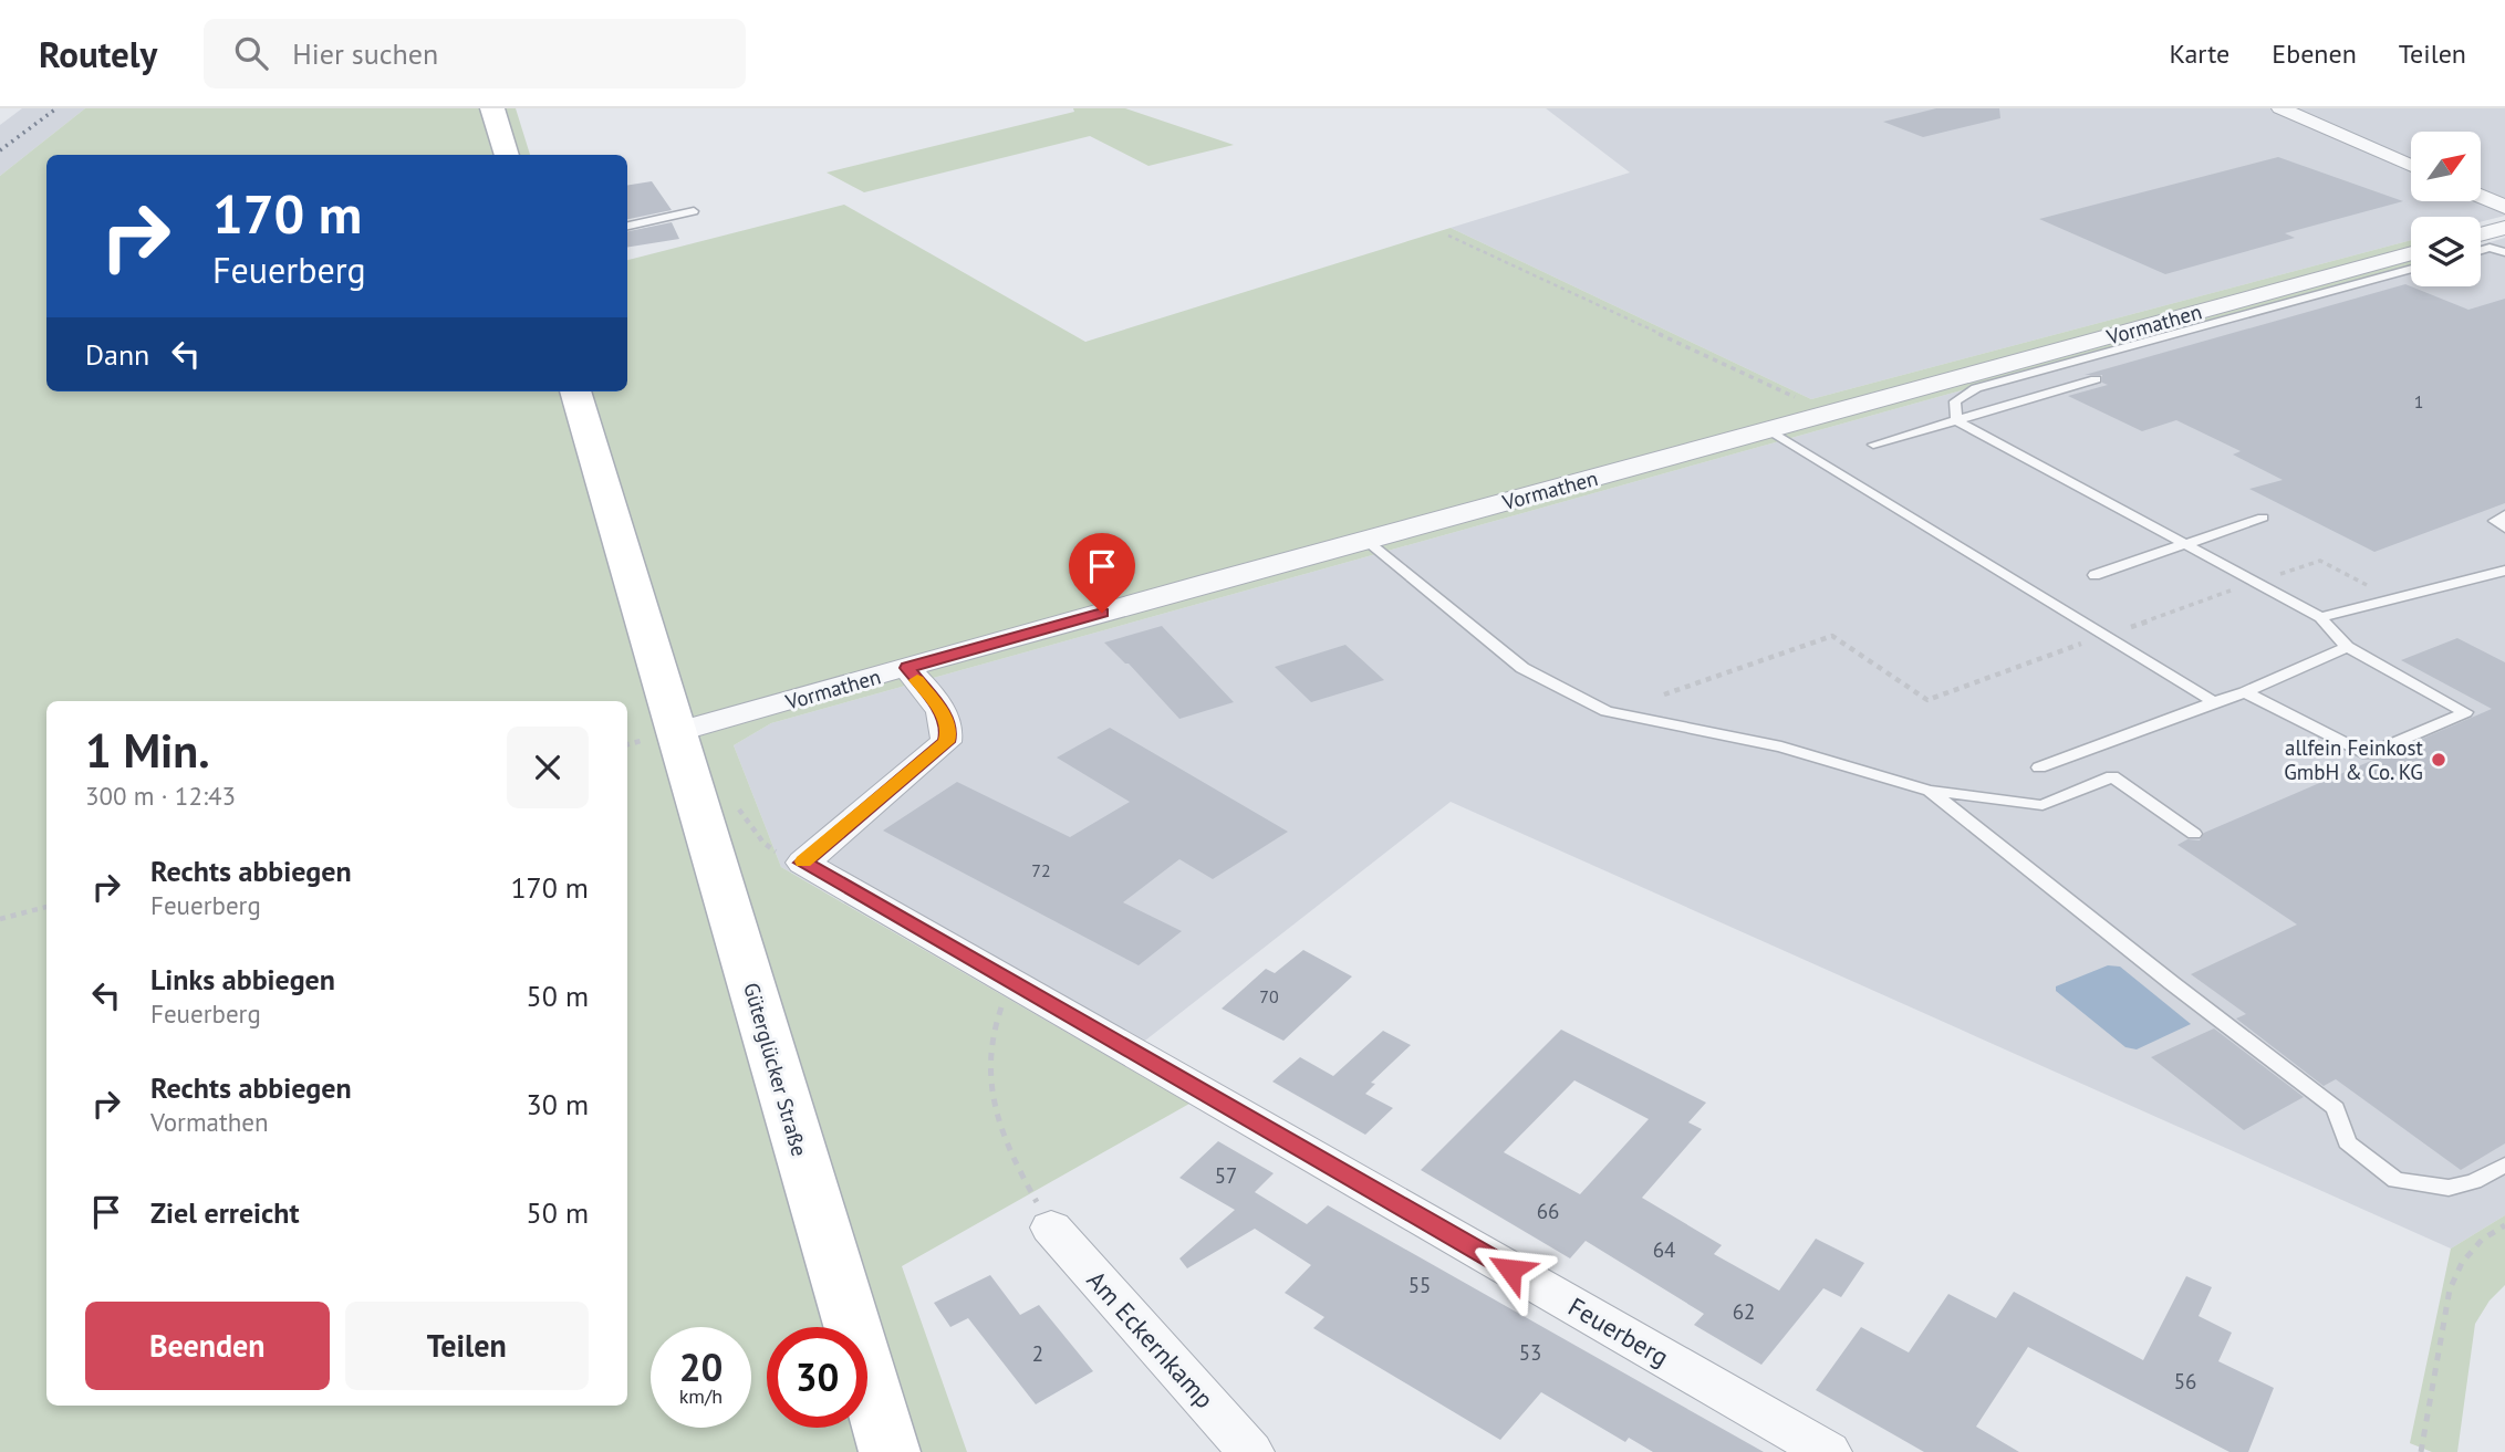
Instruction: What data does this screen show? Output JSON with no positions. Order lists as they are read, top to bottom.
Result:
{
  "streets": {
    "street": [
      "Vormathen",
      "Güterglücker Straße",
      "Feuerberg",
      "Am Eckernkamp"
    ]
  },
  "crossings": [
    ["Vormathen", "Güterglücker Straße"],
    ["Vormathen", "Feuerberg"]
  ],
  "places": ["allfein Feinkost GmbH & Co. KG"],
  "house_numbers": [
    "1",
    "72",
    "70",
    "57",
    "66",
    "64",
    "55",
    "62",
    "53",
    "2",
    "56"
  ],
  "north": "top right",
  "page": {
    "header": "Routely",
    "search": "Hier suchen",
    "nav": ["Karte", "Ebenen", "Teilen"],
    "turn": ["170 m", "Feuerberg"],
    "then": "Dann",
    "heading": ["1 Min.", "300 m · 12:43"],
    "list": [
      {
        "name": "Rechts abbiegen",
        "note": "Feuerberg",
        "value": "170 m"
      },
      {
        "name": "Links abbiegen",
        "note": "Feuerberg",
        "value": "50 m"
      },
      {
        "name": "Rechts abbiegen",
        "note": "Vormathen",
        "value": "30 m"
      },
      {
        "name": "Ziel erreicht",
        "value": "50 m"
      }
    ],
    "buttons": ["Beenden", "Teilen"],
    "speed": "20 km/h",
    "limit": "30"
  }
}
